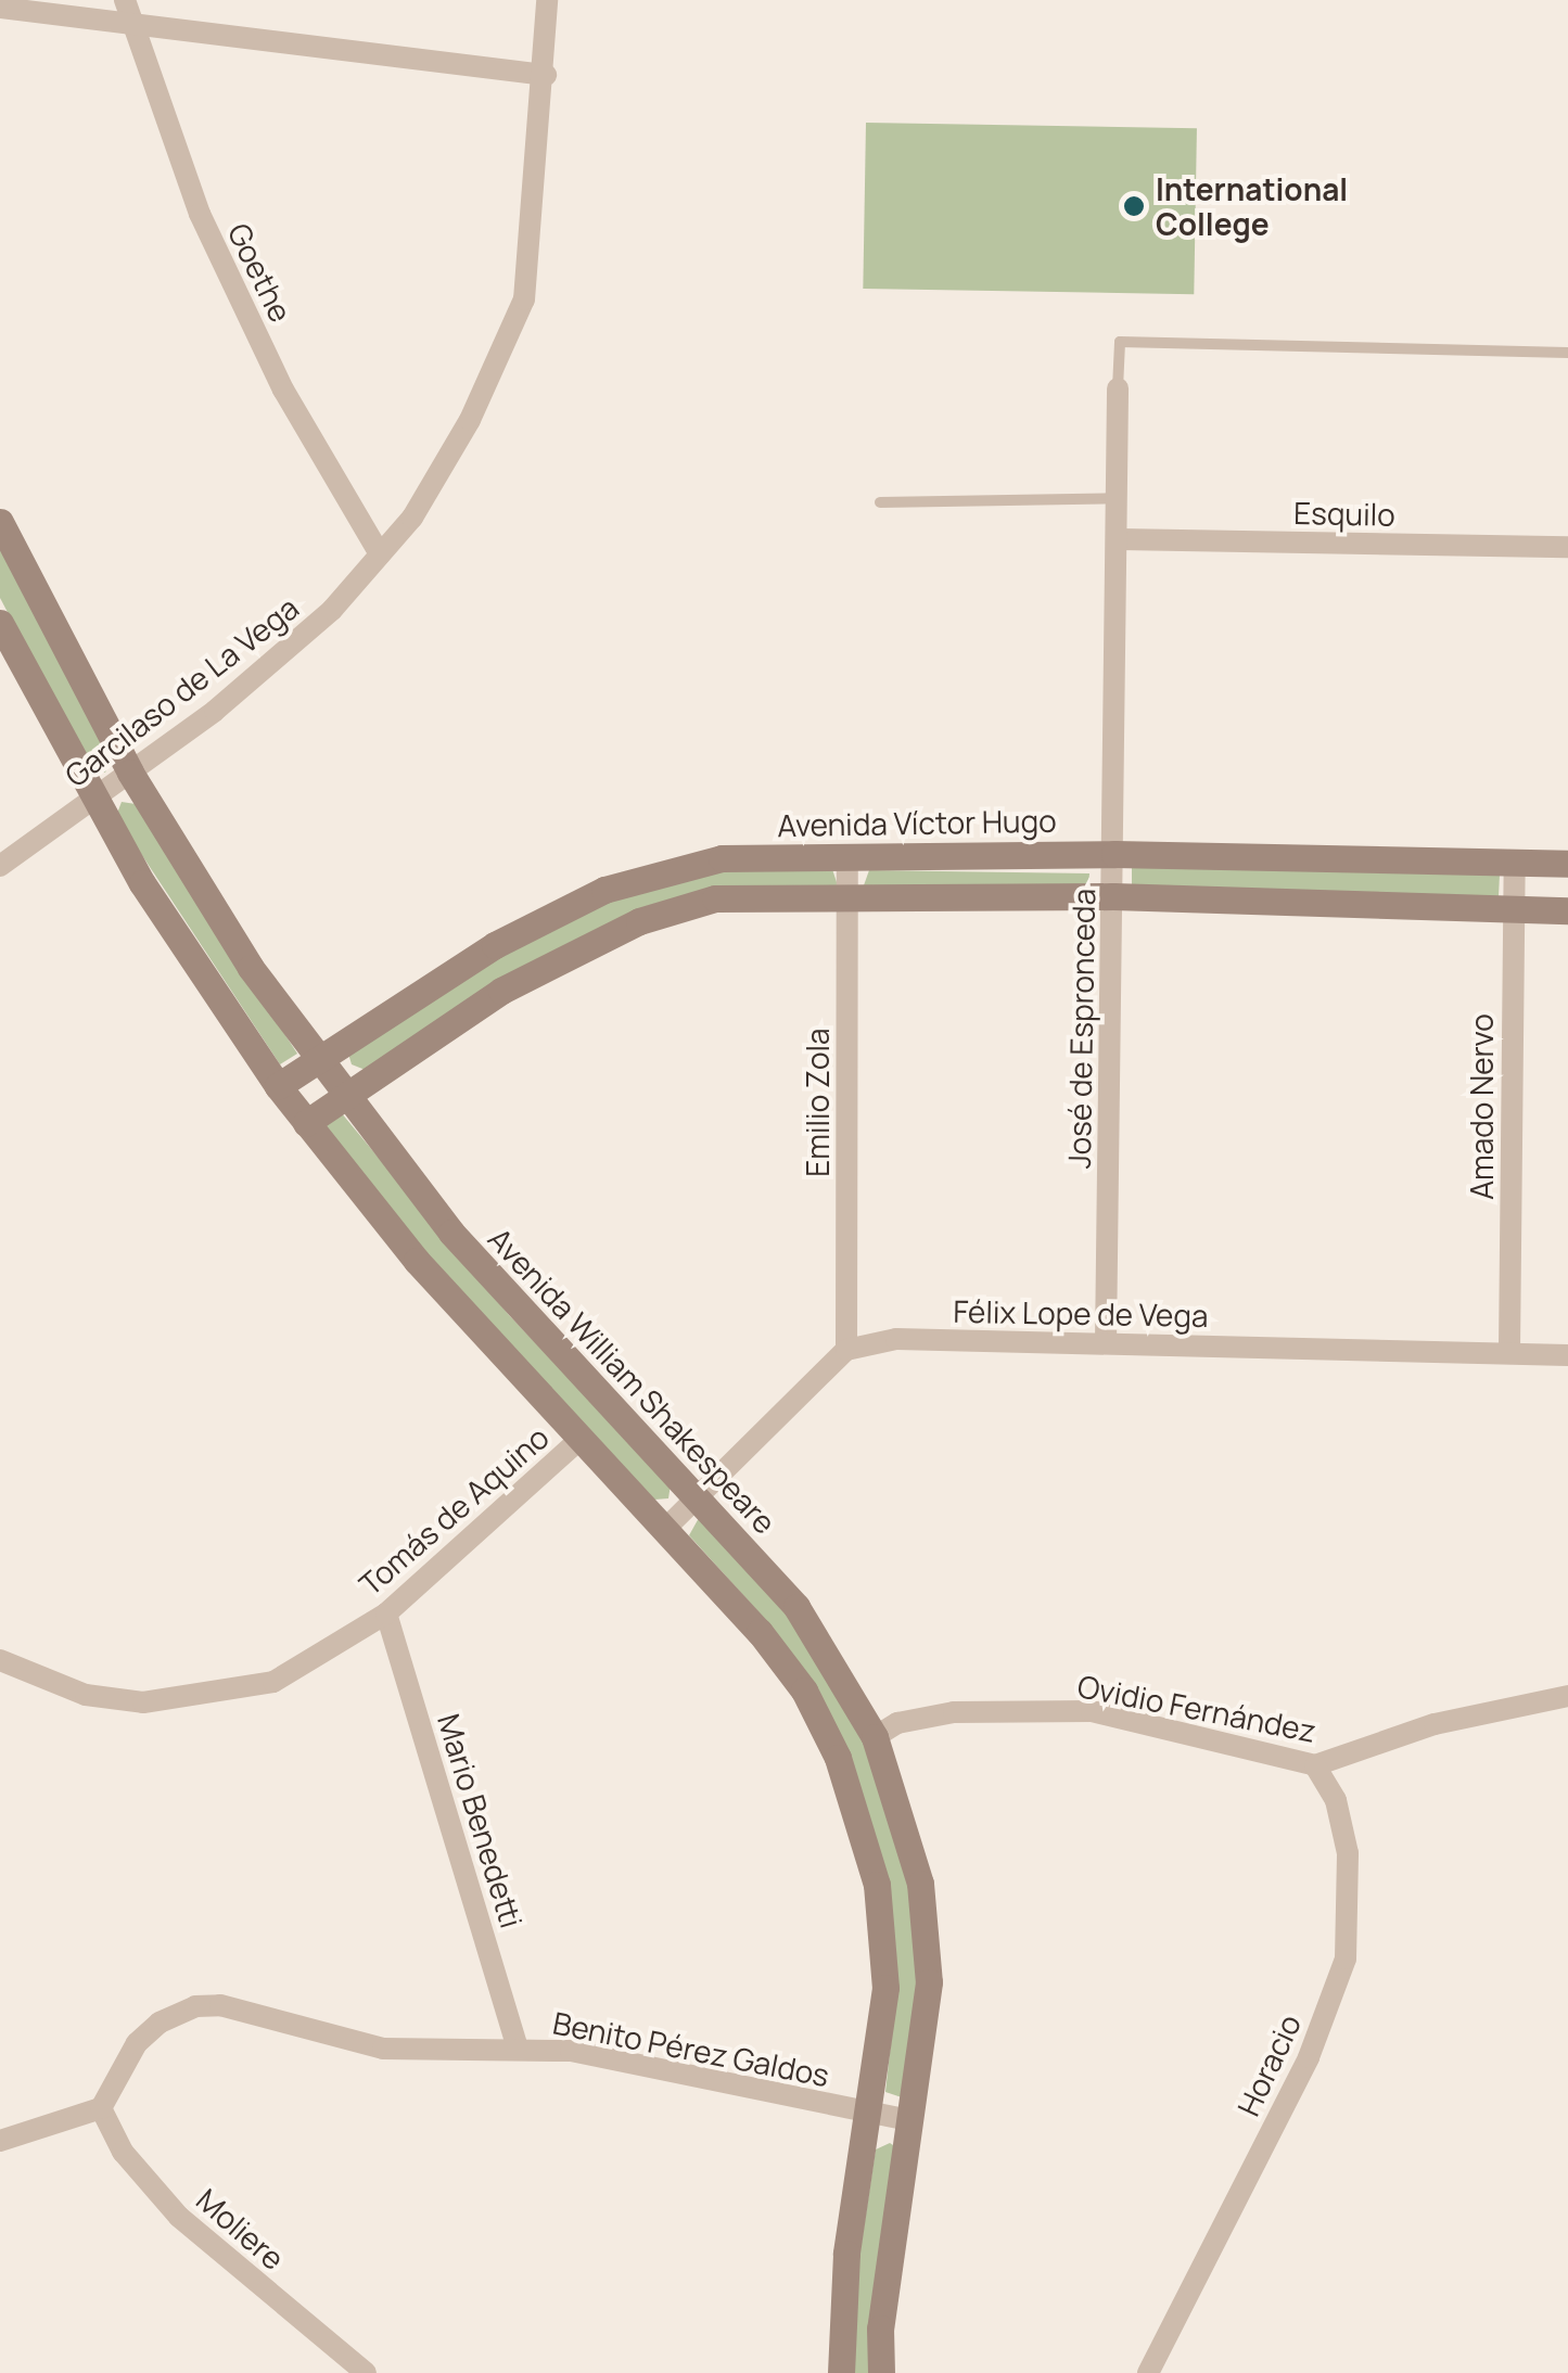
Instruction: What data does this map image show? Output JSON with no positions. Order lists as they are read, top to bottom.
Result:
{
  "streets": {
    "street": [
      "Goethe",
      "Esquilo",
      "Garcilaso de La Vega",
      "Avenida Víctor Hugo",
      "José de Espronceda",
      "Emilio Zola",
      "Amado Nervo",
      "Félix Lope de Vega",
      "Avenida William Shakespeare",
      "Tomás de Aquino",
      "Ovidio Fernández",
      "Mario Benedetti",
      "Benito Pérez Galdos",
      "Horacio",
      "Moliere"
    ]
  },
  "crossings": [
    ["Goethe", "Garcilaso de La Vega"],
    ["Esquilo", "José de Espronceda"],
    ["Garcilaso de La Vega", "Avenida William Shakespeare"],
    ["Avenida Víctor Hugo", "José de Espronceda"],
    ["Avenida Víctor Hugo", "Emilio Zola"],
    ["Avenida Víctor Hugo", "Amado Nervo"],
    ["Avenida Víctor Hugo", "Avenida William Shakespeare"],
    ["José de Espronceda", "Félix Lope de Vega"],
    ["Emilio Zola", "Félix Lope de Vega"],
    ["Amado Nervo", "Félix Lope de Vega"],
    ["Avenida William Shakespeare", "Ovidio Fernández"],
    ["Avenida William Shakespeare", "Benito Pérez Galdos"],
    ["Tomás de Aquino", "Mario Benedetti"],
    ["Ovidio Fernández", "Horacio"],
    ["Mario Benedetti", "Benito Pérez Galdos"],
    ["Benito Pérez Galdos", "Moliere"]
  ],
  "places": ["International College"]
}
